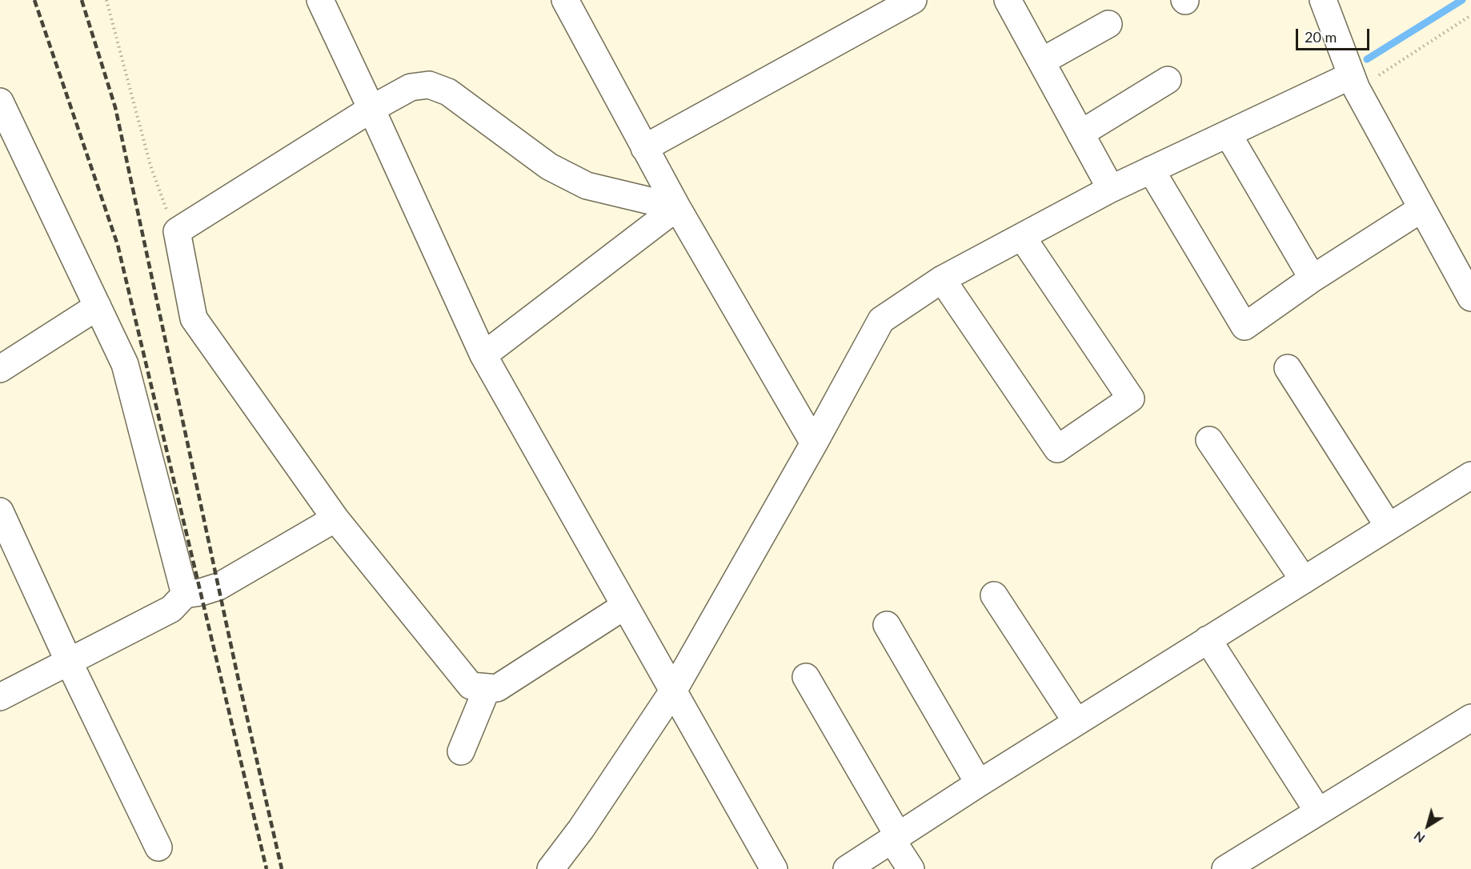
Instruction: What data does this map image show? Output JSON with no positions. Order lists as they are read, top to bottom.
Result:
{
  "scale_bar": "20 m",
  "north": "bottom left"
}
